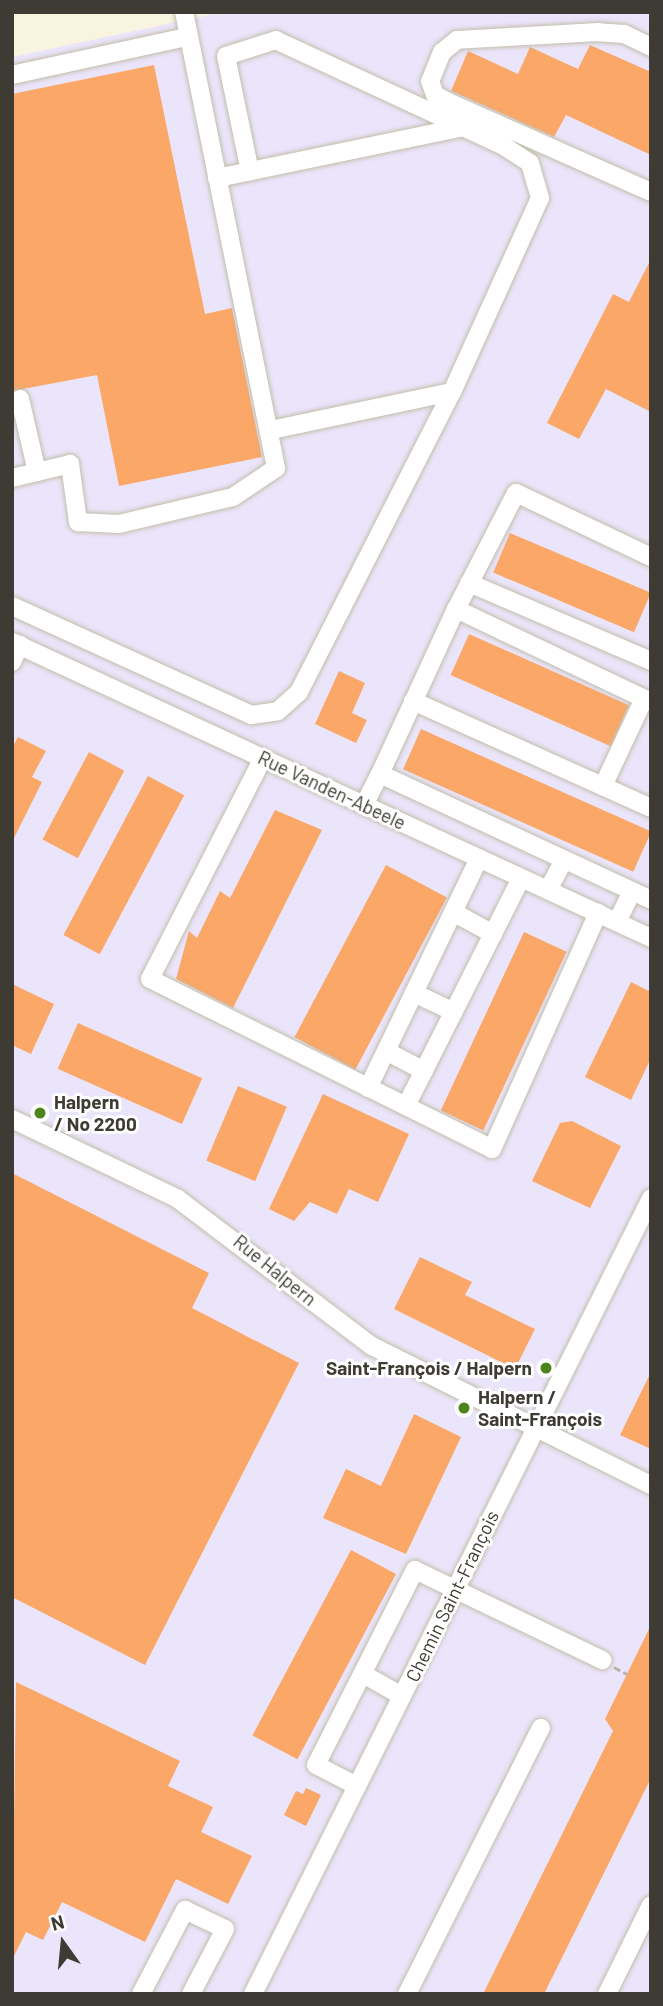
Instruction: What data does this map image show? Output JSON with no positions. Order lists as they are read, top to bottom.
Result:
{
  "streets": {
    "street": ["Rue Vanden-Abeele", "Rue Halpern", "Chemin Saint-François"]
  },
  "crossings": [
    ["Rue Halpern", "Chemin Saint-François"]
  ],
  "places": ["Halpern / No 2200", "Saint-François / Halpern", "Halpern / Saint-François"],
  "north": "top"
}
